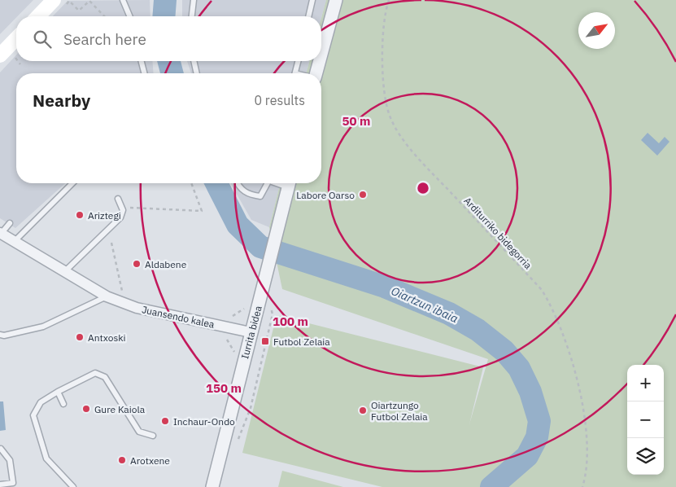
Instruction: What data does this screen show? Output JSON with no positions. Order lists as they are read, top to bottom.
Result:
{
  "streets": {
    "street": ["Juansendo kalea", "Iurrita bidea"],
    "path": ["Arditurriko bidegorria"]
  },
  "crossings": [
    ["Juansendo kalea", "Iurrita bidea"]
  ],
  "water": ["Oiartzun ibaia"],
  "places": {
    "other": [
      "Labore Oarso",
      "Ariztegi",
      "Aldabene",
      "Antxoski",
      "Gure Kaiola",
      "Oiartzungo Futbol Zelaia",
      "Inchaur-Ondo",
      "Arotxene"
    ],
    "transit": ["Futbol Zelaia"]
  },
  "north": "top right",
  "page": {
    "search": "Search here",
    "heading": ["Nearby", "0 results"],
    "map_buttons": ["+", "−"]
  },
  "rings": ["50 m", "100 m", "150 m"]
}
